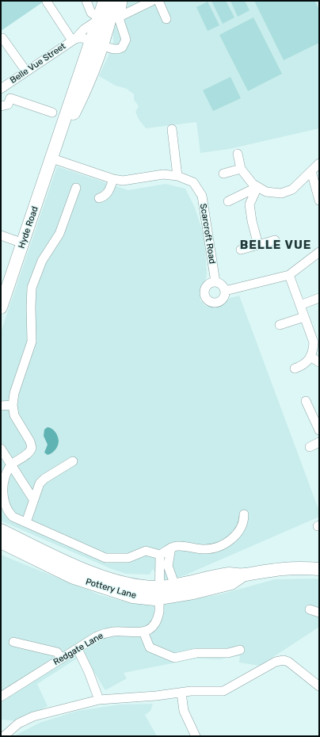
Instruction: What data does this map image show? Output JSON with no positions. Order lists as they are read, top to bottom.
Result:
{
  "streets": {
    "highway": ["Hyde Road", "Pottery Lane"],
    "street": ["Belle Vue Street", "Scarcroft Road", "Redgate Lane"]
  },
  "crossings": [
    ["Belle Vue Street", "Hyde Road"],
    ["Hyde Road", "Scarcroft Road"]
  ],
  "districts": ["BELLE VUE"]
}
